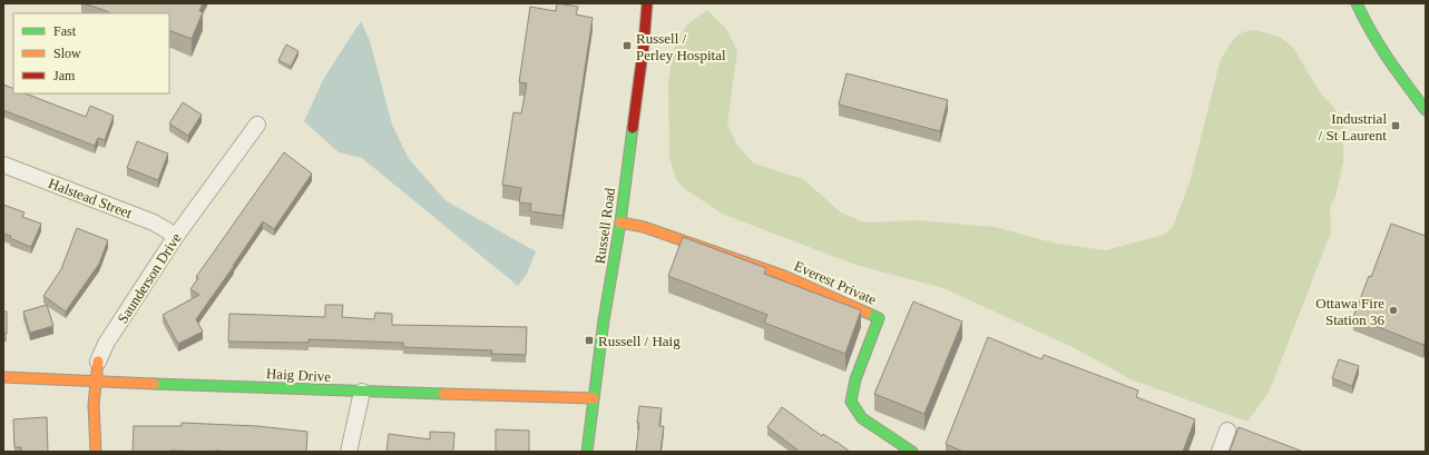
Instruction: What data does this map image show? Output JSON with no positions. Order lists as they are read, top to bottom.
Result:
{
  "streets": {
    "street": [
      "Halstead Street",
      "Russell Road",
      "Saunderson Drive",
      "Everest Private",
      "Haig Drive"
    ]
  },
  "crossings": [
    ["Halstead Street", "Saunderson Drive"],
    ["Russell Road", "Everest Private"],
    ["Russell Road", "Haig Drive"],
    ["Saunderson Drive", "Haig Drive"]
  ],
  "places": {
    "transit": ["Russell / Perley Hospital", "Industrial / St Laurent", "Russell / Haig"],
    "other": ["Ottawa Fire Station 36"]
  },
  "legend": ["Fast", "Slow", "Jam"]
}
